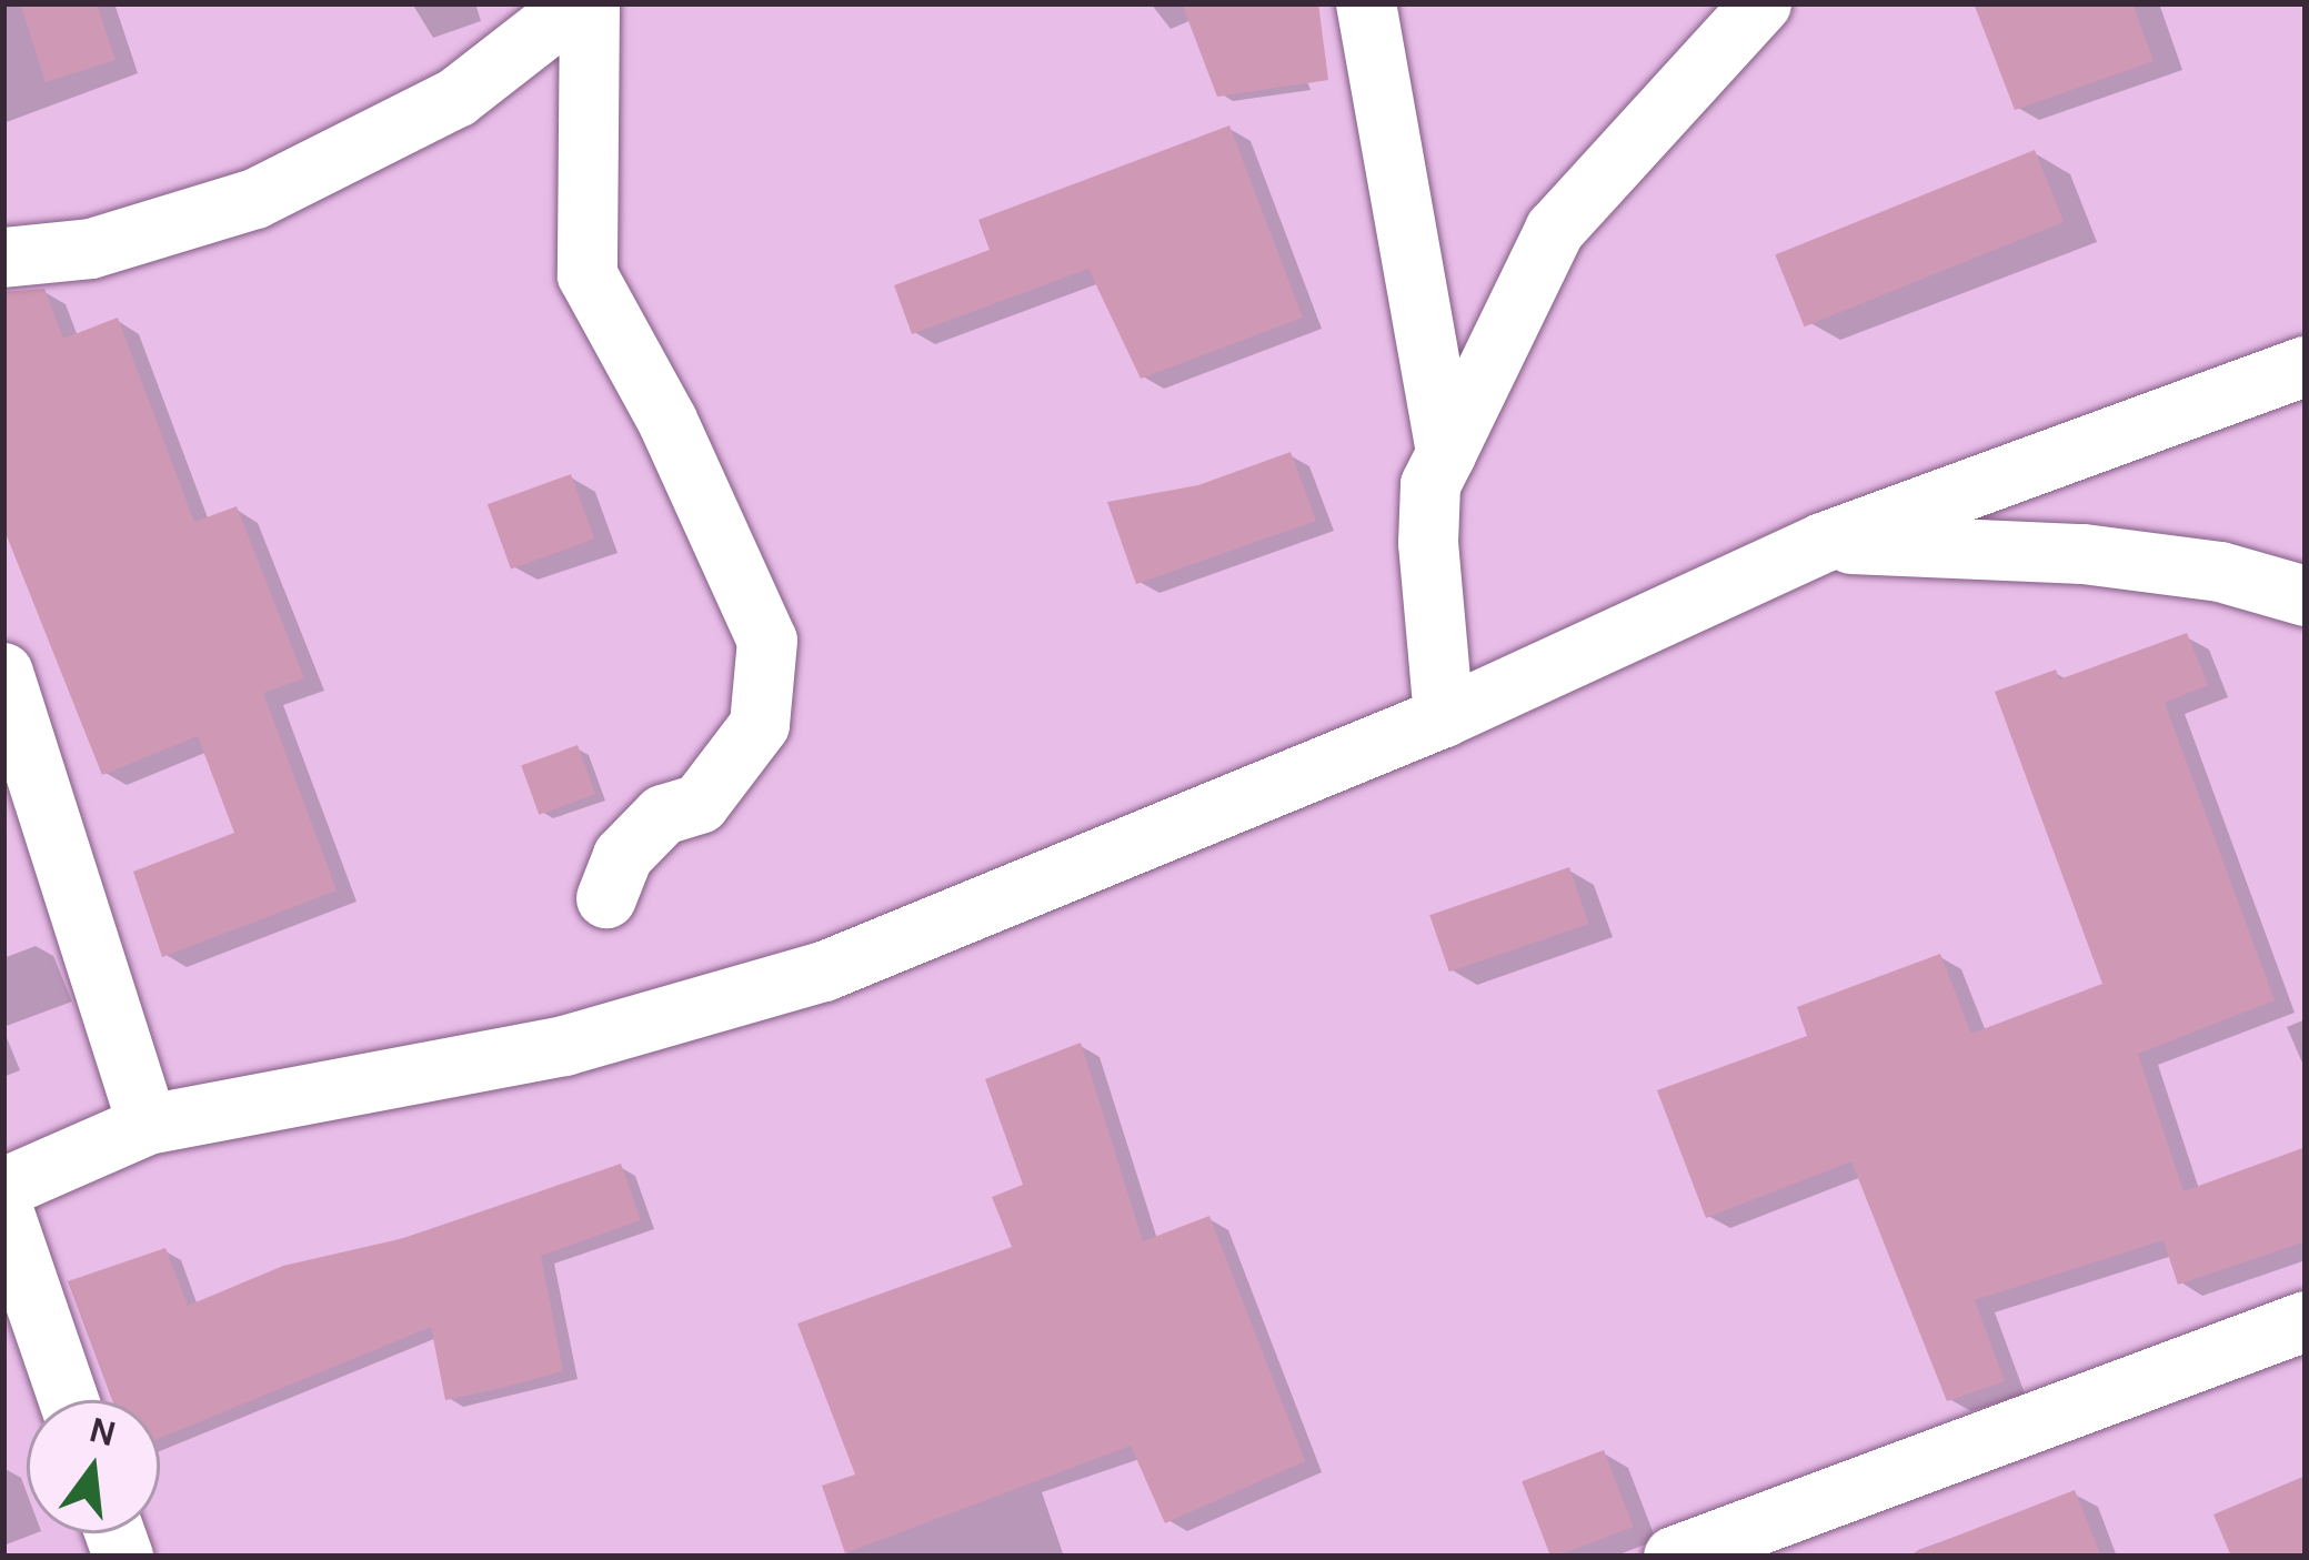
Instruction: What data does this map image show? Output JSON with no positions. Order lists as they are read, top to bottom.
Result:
{
  "north": "top"
}
